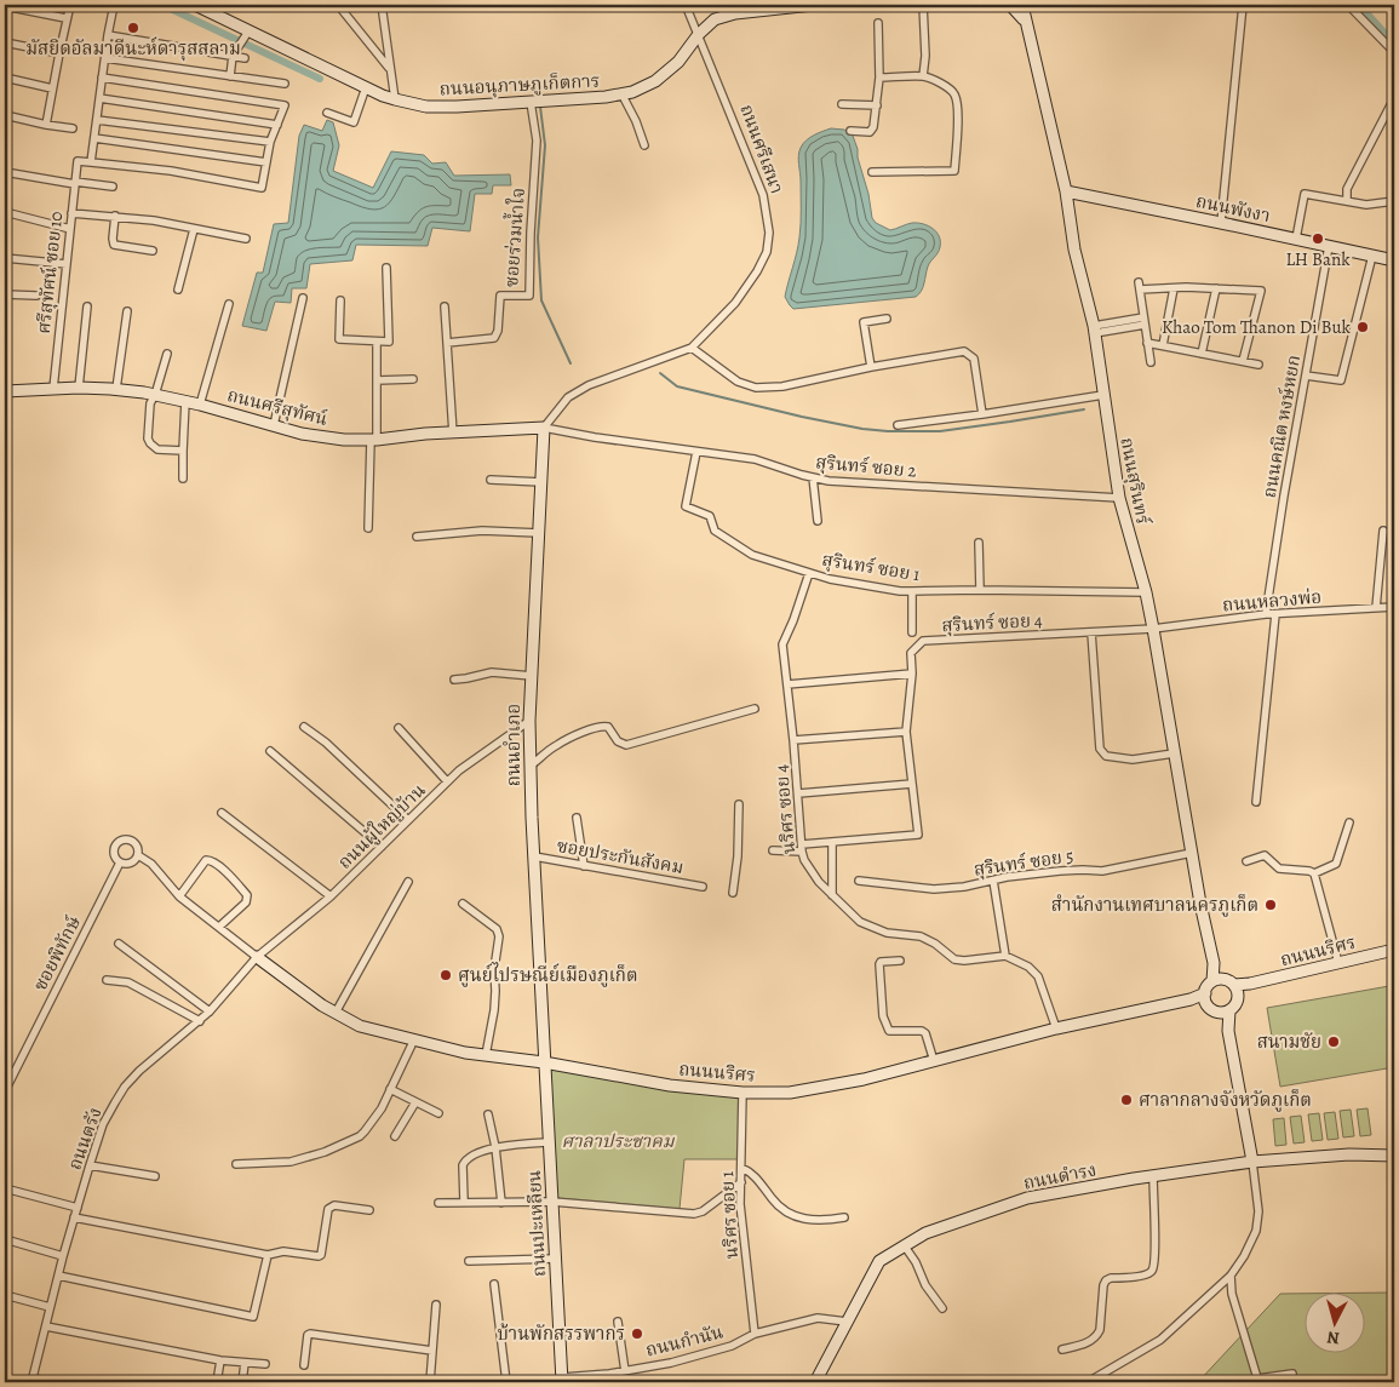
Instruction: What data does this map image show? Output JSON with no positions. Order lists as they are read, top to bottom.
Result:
{
  "streets": {
    "street": [
      "ถนนอนุภาษภูเก็ตการ",
      "ถนนศรีเสนา",
      "ถนนพังงา",
      "ซอยร่วมน้ำใจ",
      "ศรีสุทัศน์ ซอย 10",
      "ถนนศรีสุทัศน์",
      "ถนนคณิต หงษ์หยก",
      "สุรินทร์ ซอย 2",
      "ถนนสุรินทร์",
      "สุรินทร์ ซอย 1",
      "ถนนหลวงพ่อ",
      "สุรินทร์ ซอย 4",
      "ถนนอำเภอ",
      "นริศร ซอย 4",
      "ถนนผู้ใหญ่บ้าน",
      "ซอยประกันสังคม",
      "สุรินทร์ ซอย 5",
      "ถนนนริศร",
      "ซอยพิทักษ์",
      "ถนนตรัง",
      "ถนนดำรง",
      "นริศร ซอย 1",
      "ถนนปะเหลียน",
      "ถนนกำนัน"
    ]
  },
  "crossings": [
    ["ถนนอนุภาษภูเก็ตการ", "ถนนศรีเสนา"],
    ["ถนนอนุภาษภูเก็ตการ", "ซอยร่วมน้ำใจ"],
    ["ถนนศรีเสนา", "ถนนศรีสุทัศน์"],
    ["ถนนศรีเสนา", "สุรินทร์ ซอย 2"],
    ["ถนนศรีเสนา", "ถนนอำเภอ"],
    ["ถนนพังงา", "ถนนคณิต หงษ์หยก"],
    ["ถนนพังงา", "ถนนสุรินทร์"],
    ["ศรีสุทัศน์ ซอย 10", "ถนนศรีสุทัศน์"],
    ["ถนนศรีสุทัศน์", "สุรินทร์ ซอย 2"],
    ["ถนนศรีสุทัศน์", "ถนนอำเภอ"],
    ["ถนนคณิต หงษ์หยก", "ถนนหลวงพ่อ"],
    ["สุรินทร์ ซอย 2", "ถนนสุรินทร์"],
    ["สุรินทร์ ซอย 2", "สุรินทร์ ซอย 1"],
    ["สุรินทร์ ซอย 2", "ถนนอำเภอ"],
    ["ถนนสุรินทร์", "สุรินทร์ ซอย 1"],
    ["ถนนสุรินทร์", "ถนนหลวงพ่อ"],
    ["ถนนสุรินทร์", "สุรินทร์ ซอย 4"],
    ["ถนนสุรินทร์", "สุรินทร์ ซอย 5"],
    ["ถนนสุรินทร์", "ถนนนริศร"],
    ["สุรินทร์ ซอย 1", "นริศร ซอย 4"],
    ["ถนนหลวงพ่อ", "สุรินทร์ ซอย 4"],
    ["ถนนอำเภอ", "ถนนผู้ใหญ่บ้าน"],
    ["ถนนอำเภอ", "ซอยประกันสังคม"],
    ["ถนนอำเภอ", "ถนนนริศร"],
    ["ถนนอำเภอ", "ถนนปะเหลียน"],
    ["ถนนผู้ใหญ่บ้าน", "ถนนนริศร"],
    ["ถนนผู้ใหญ่บ้าน", "ซอยพิทักษ์"],
    ["ถนนผู้ใหญ่บ้าน", "ถนนตรัง"],
    ["ถนนนริศร", "ซอยพิทักษ์"],
    ["ถนนนริศร", "ถนนตรัง"],
    ["ถนนนริศร", "นริศร ซอย 1"],
    ["ถนนนริศร", "ถนนปะเหลียน"],
    ["ซอยพิทักษ์", "ถนนตรัง"],
    ["ถนนดำรง", "ถนนกำนัน"],
    ["นริศร ซอย 1", "ถนนกำนัน"],
    ["ถนนปะเหลียน", "ถนนกำนัน"]
  ],
  "parks": ["ศาลาประชาคม"],
  "places": [
    "มัสยิดอัลมาดีนะห์ดารุสสลาม",
    "LH Bank",
    "Khao Tom Thanon Di Buk",
    "สำนักงานเทศบาลนครภูเก็ต",
    "ศูนย์ไปรษณีย์เมืองภูเก็ต",
    "สนามชัย",
    "ศาลากลางจังหวัดภูเก็ต",
    "บ้านพักสรรพากร"
  ],
  "north": "bottom"
}
